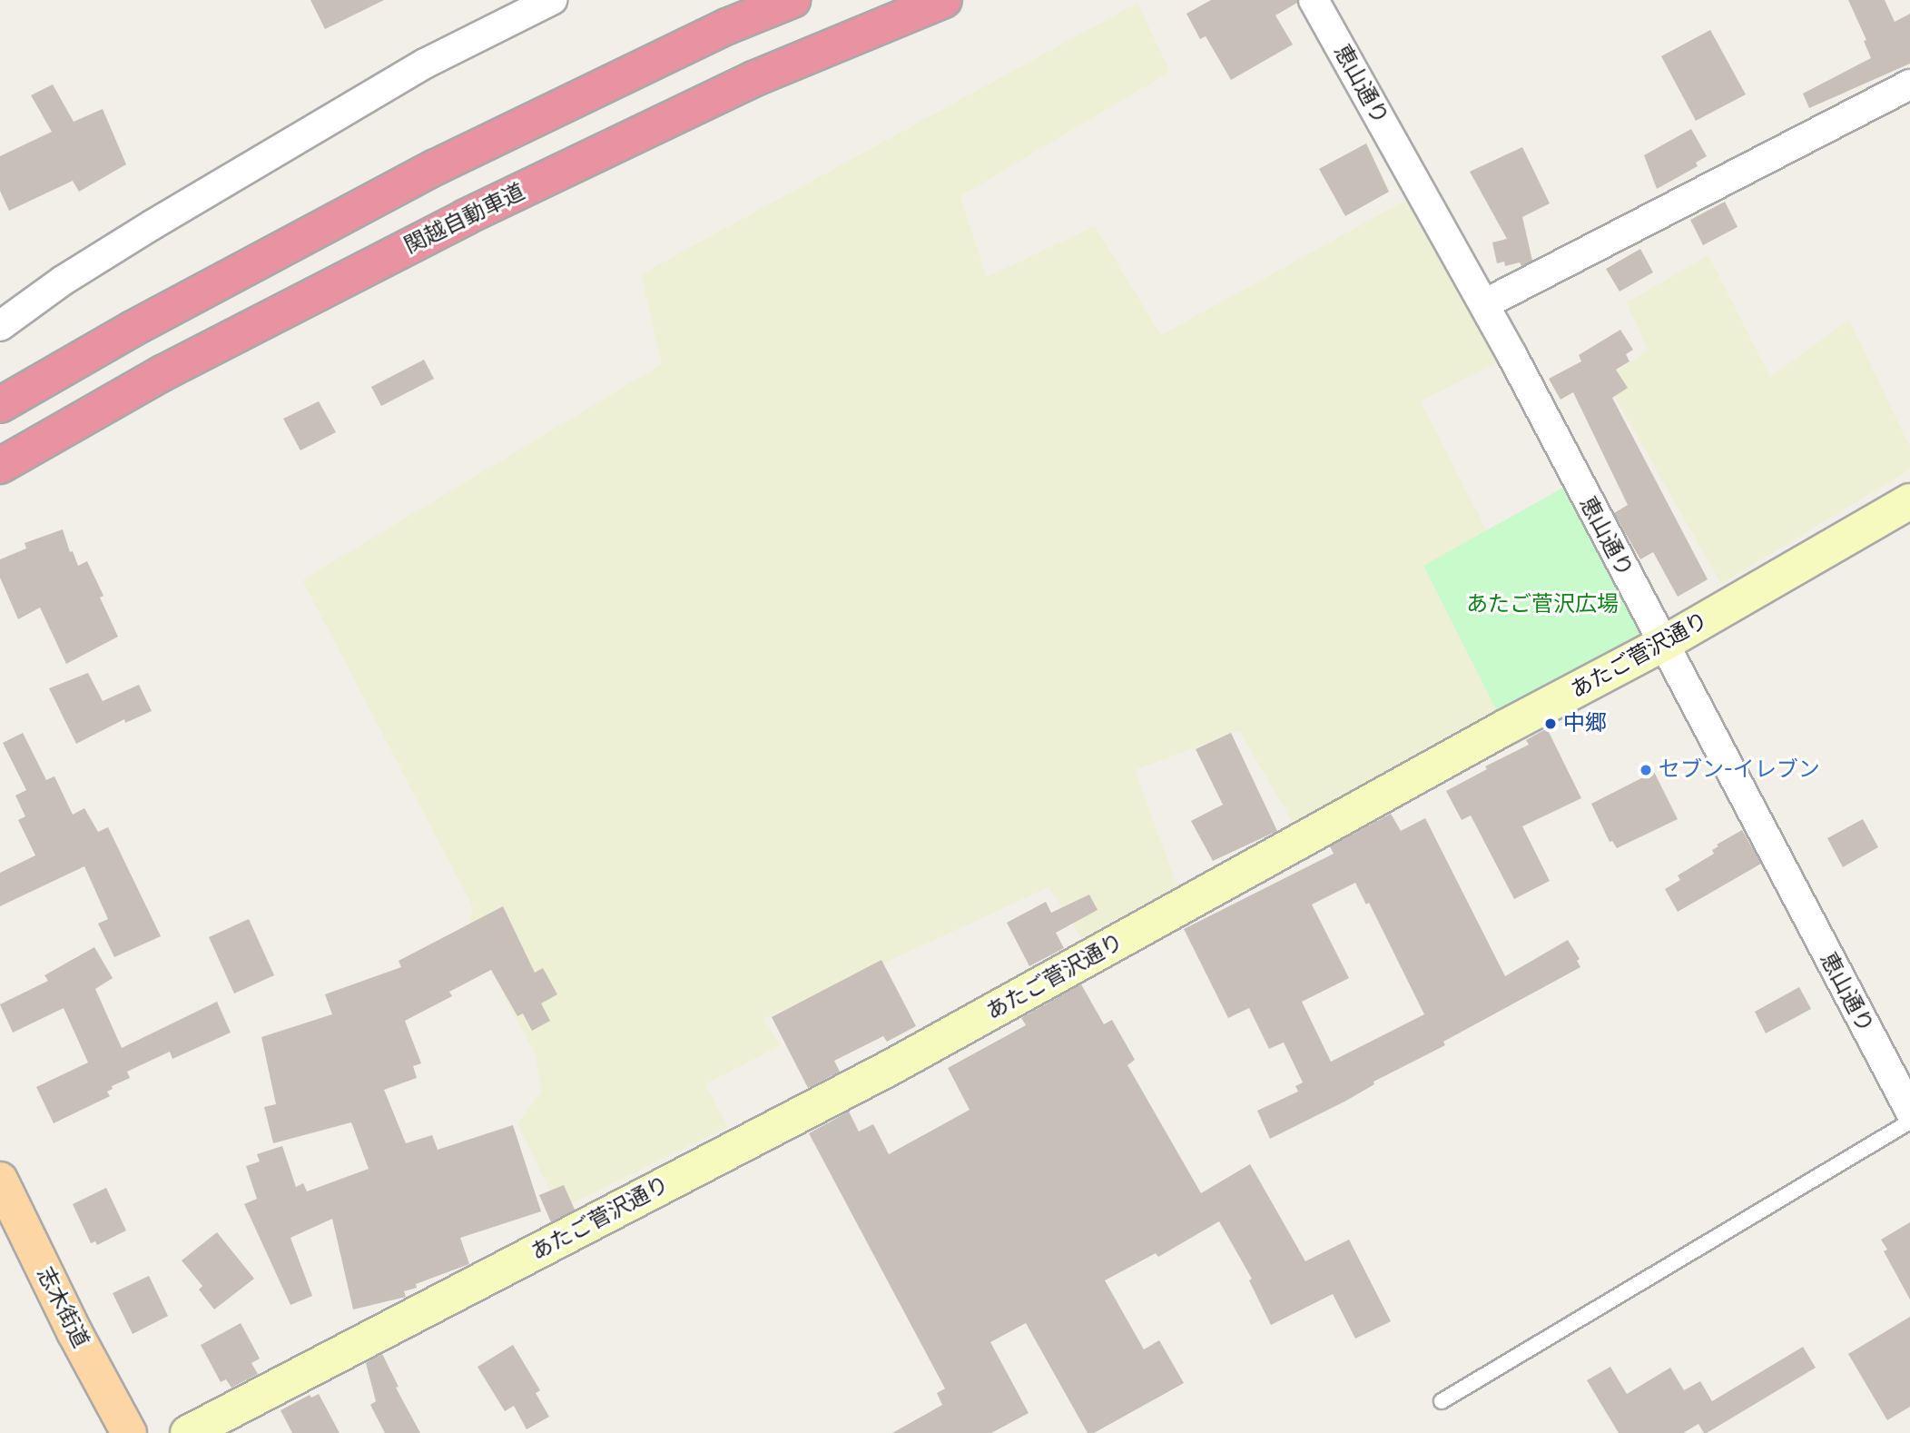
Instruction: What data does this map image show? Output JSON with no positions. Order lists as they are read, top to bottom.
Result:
{
  "streets": {
    "highway": ["関越自動車道"],
    "main road": ["志木街道"],
    "street": ["恵山通り", "あたご菅沢通り"]
  },
  "crossings": [
    ["恵山通り", "あたご菅沢通り"]
  ],
  "parks": ["あたご菅沢広場"],
  "places": ["中郷", "セブン-イレブン"]
}
